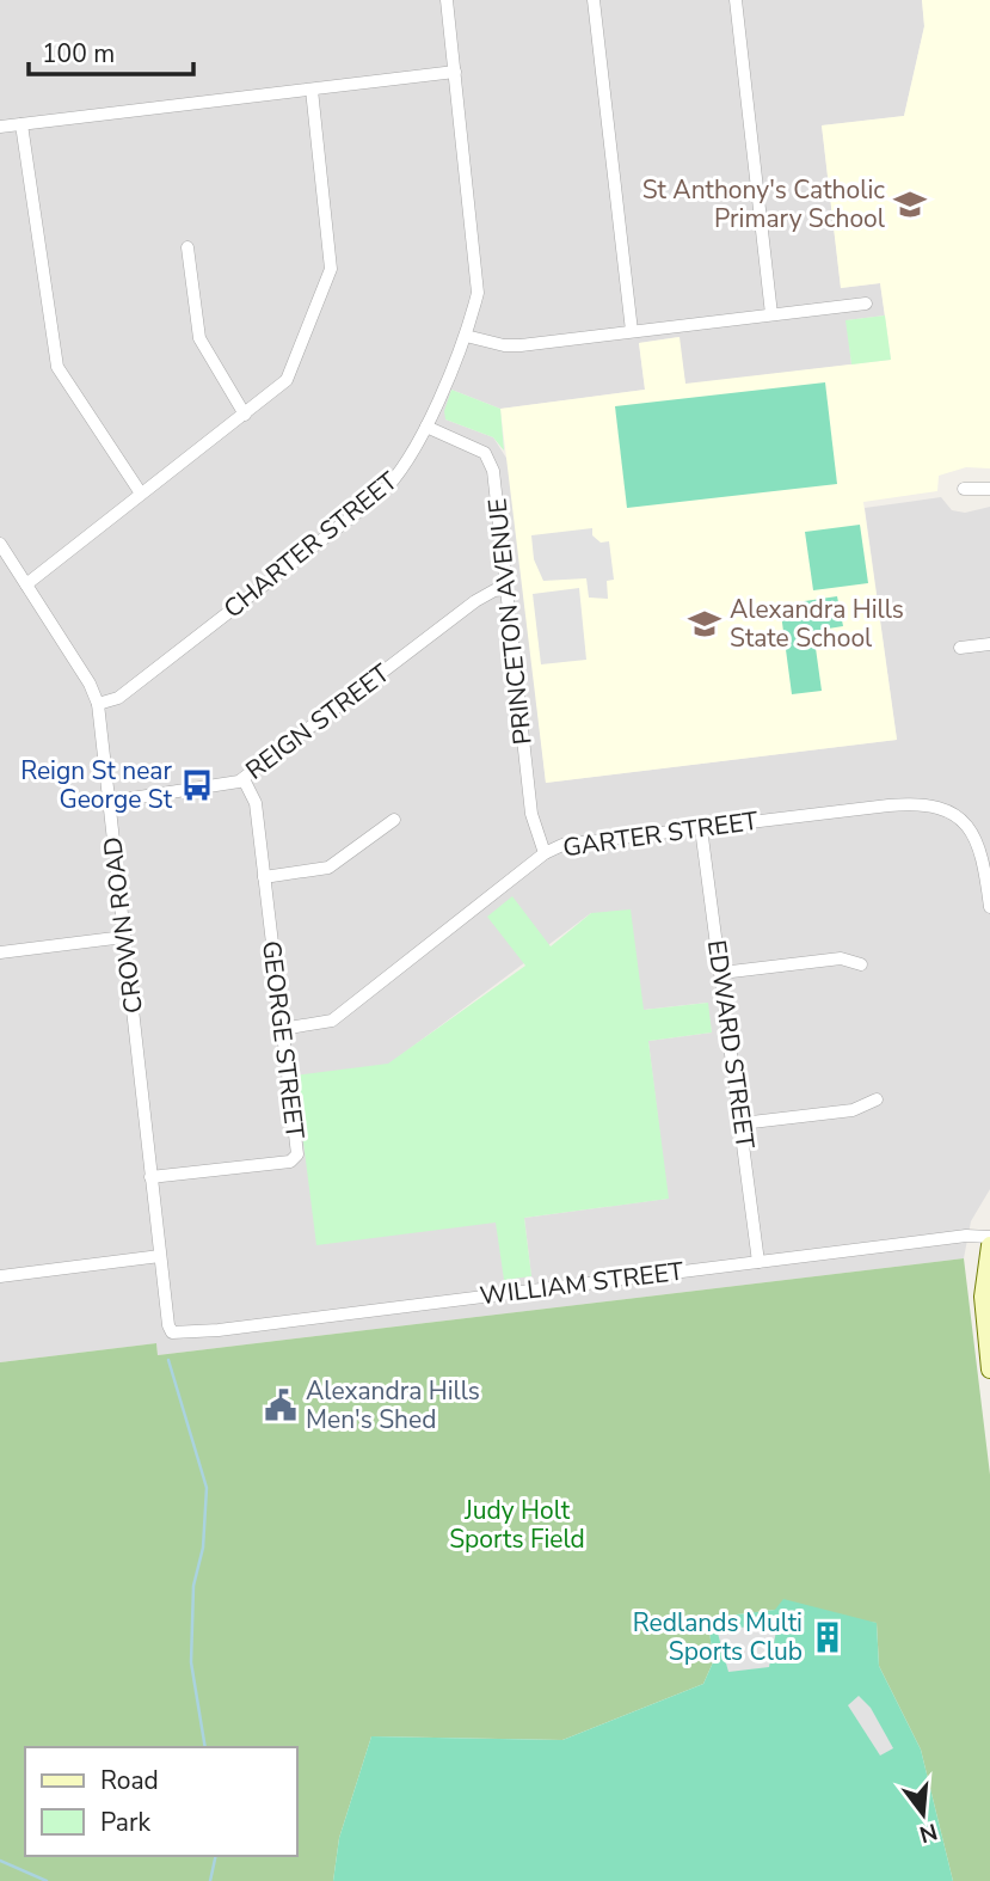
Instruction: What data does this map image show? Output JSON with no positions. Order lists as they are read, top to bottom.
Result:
{
  "streets": {
    "street": [
      "CHARTER STREET",
      "PRINCETON AVENUE",
      "REIGN STREET",
      "GARTER STREET",
      "CROWN ROAD",
      "GEORGE STREET",
      "EDWARD STREET",
      "WILLIAM STREET"
    ]
  },
  "crossings": [
    ["CHARTER STREET", "PRINCETON AVENUE"],
    ["CHARTER STREET", "CROWN ROAD"],
    ["PRINCETON AVENUE", "REIGN STREET"],
    ["PRINCETON AVENUE", "GARTER STREET"],
    ["REIGN STREET", "CROWN ROAD"],
    ["REIGN STREET", "GEORGE STREET"],
    ["GARTER STREET", "GEORGE STREET"],
    ["GARTER STREET", "EDWARD STREET"],
    ["CROWN ROAD", "GEORGE STREET"],
    ["CROWN ROAD", "WILLIAM STREET"],
    ["EDWARD STREET", "WILLIAM STREET"]
  ],
  "parks": ["Judy Holt Sports Field"],
  "places": {
    "school or university": ["St Anthony's Catholic Primary School", "Alexandra Hills State School"],
    "bus stop": ["Reign St near George St"],
    "public building": ["Alexandra Hills Men's Shed"],
    "building": ["Redlands Multi Sports Club"]
  },
  "legend": ["Road", "Park"],
  "scale_bar": "100 m",
  "north": "bottom"
}
